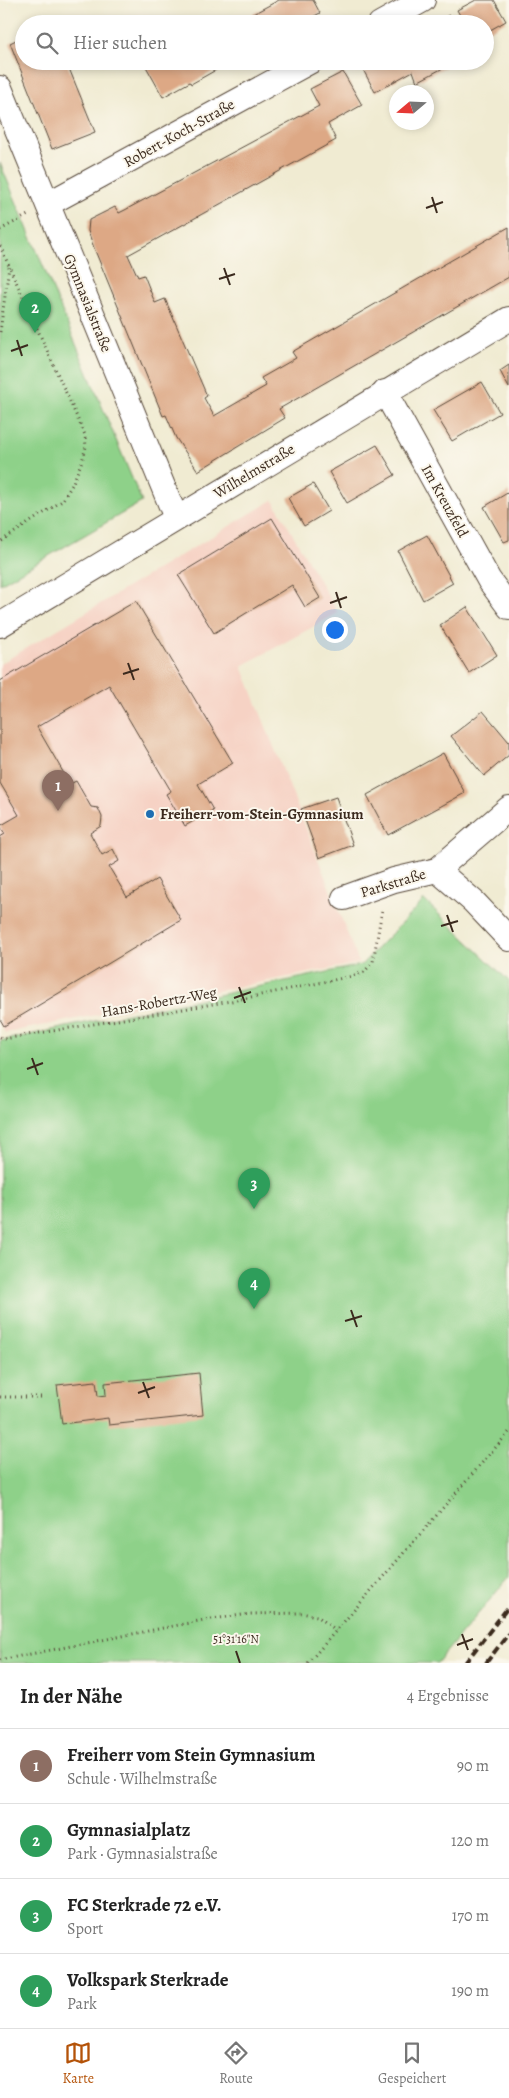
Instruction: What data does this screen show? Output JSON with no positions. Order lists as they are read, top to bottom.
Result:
{
  "streets": {
    "street": [
      "Robert-Koch-Straße",
      "Gymnasialstraße",
      "Wilhelmstraße",
      "Im Kreuzfeld",
      "Parkstraße"
    ],
    "path": ["Hans-Robertz-Weg"]
  },
  "crossings": [
    ["Robert-Koch-Straße", "Gymnasialstraße"],
    ["Gymnasialstraße", "Wilhelmstraße"],
    ["Wilhelmstraße", "Im Kreuzfeld"]
  ],
  "places": ["Freiherr-vom-Stein-Gymnasium"],
  "north": "left",
  "page": {
    "search": "Hier suchen",
    "pins": [
      "2",
      "1",
      "3",
      "4"
    ],
    "heading": ["In der Nähe", "4 Ergebnisse"],
    "list": [
      {
        "mark": "1",
        "name": "Freiherr vom Stein Gymnasium",
        "note": "Schule · Wilhelmstraße",
        "value": "90 m"
      },
      {
        "mark": "2",
        "name": "Gymnasialplatz",
        "note": "Park · Gymnasialstraße",
        "value": "120 m"
      },
      {
        "mark": "3",
        "name": "FC Sterkrade 72 e.V.",
        "note": "Sport",
        "value": "170 m"
      },
      {
        "mark": "4",
        "name": "Volkspark Sterkrade",
        "note": "Park",
        "value": "190 m"
      }
    ],
    "nav": ["Karte", "Route", "Gespeichert"]
  },
  "coordinates": ["51°31'16\"N"]
}
